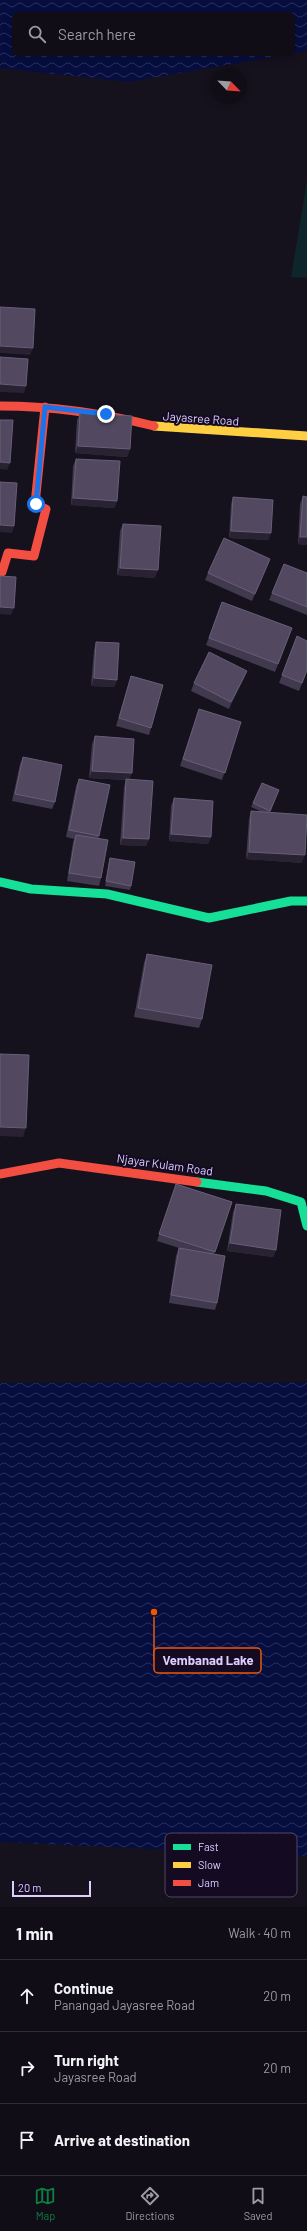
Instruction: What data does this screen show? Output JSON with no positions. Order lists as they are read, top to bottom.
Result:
{
  "streets": {
    "street": ["Jayasree Road", "Njayar Kulam Road"]
  },
  "places": ["Vembanad Lake"],
  "legend": ["Fast", "Slow", "Jam"],
  "scale_bar": "20 m",
  "north": "bottom right",
  "page": {
    "search": "Search here",
    "scale": "20 m",
    "heading": ["1 min", "Walk · 40 m"],
    "list": [
      ["Continue", "Panangad Jayasree Road", "20 m"],
      ["Turn right", "Jayasree Road", "20 m"],
      "Arrive at destination"
    ],
    "nav": ["Map", "Directions", "Saved"]
  }
}
